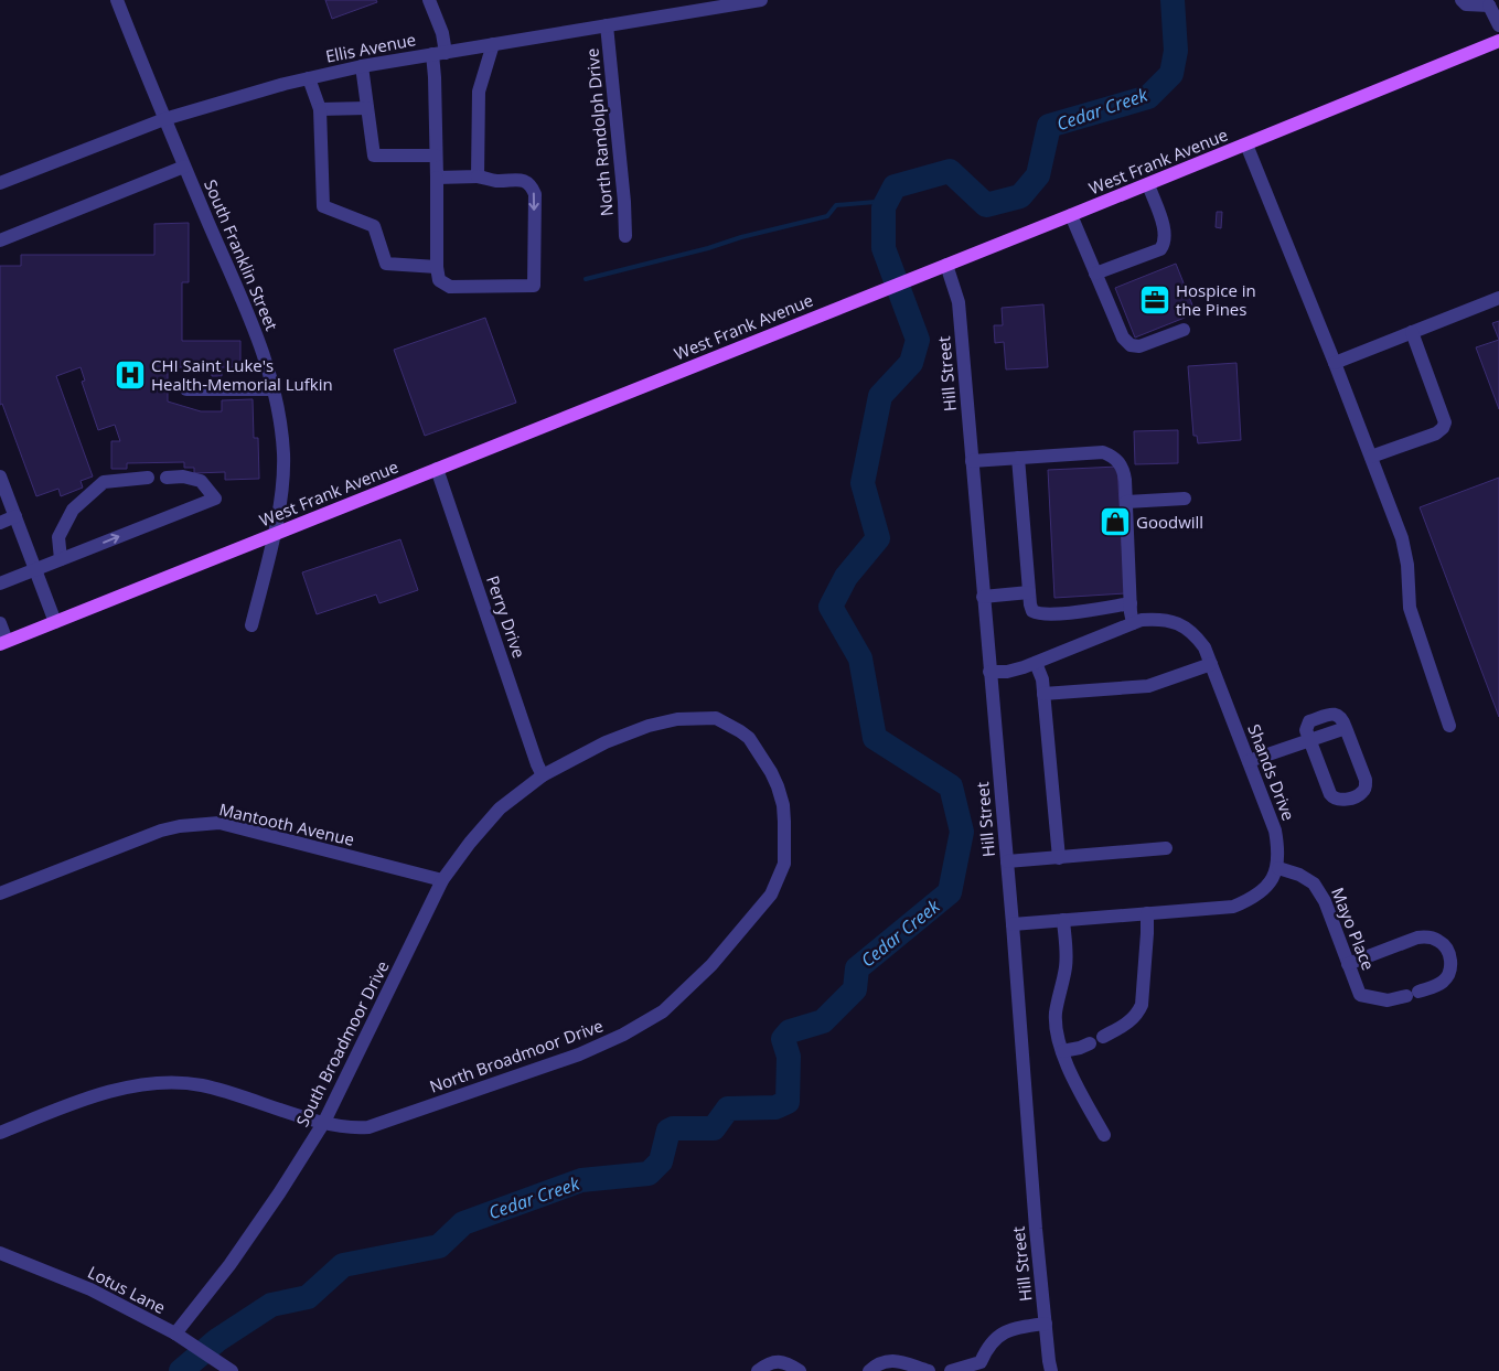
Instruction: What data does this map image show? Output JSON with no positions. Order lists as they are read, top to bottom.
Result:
{
  "streets": {
    "main road": ["West Frank Avenue"],
    "street": [
      "Ellis Avenue",
      "North Randolph Drive",
      "South Franklin Street",
      "Hill Street",
      "Perry Drive",
      "Shands Drive",
      "Mantooth Avenue",
      "Mayo Place",
      "South Broadmoor Drive",
      "North Broadmoor Drive",
      "Lotus Lane"
    ]
  },
  "crossings": [
    ["Ellis Avenue", "North Randolph Drive"],
    ["Ellis Avenue", "South Franklin Street"],
    ["West Frank Avenue", "South Franklin Street"],
    ["West Frank Avenue", "Hill Street"],
    ["West Frank Avenue", "Perry Drive"],
    ["Hill Street", "Shands Drive"],
    ["Perry Drive", "South Broadmoor Drive"],
    ["Perry Drive", "North Broadmoor Drive"],
    ["Shands Drive", "Mayo Place"],
    ["Mantooth Avenue", "South Broadmoor Drive"],
    ["South Broadmoor Drive", "North Broadmoor Drive"],
    ["South Broadmoor Drive", "Lotus Lane"]
  ],
  "water": ["Cedar Creek"],
  "places": {
    "office": ["Hospice in the Pines"],
    "hospital": ["CHI Saint Luke's Health-Memorial Lufkin"],
    "shop": ["Goodwill"]
  }
}
